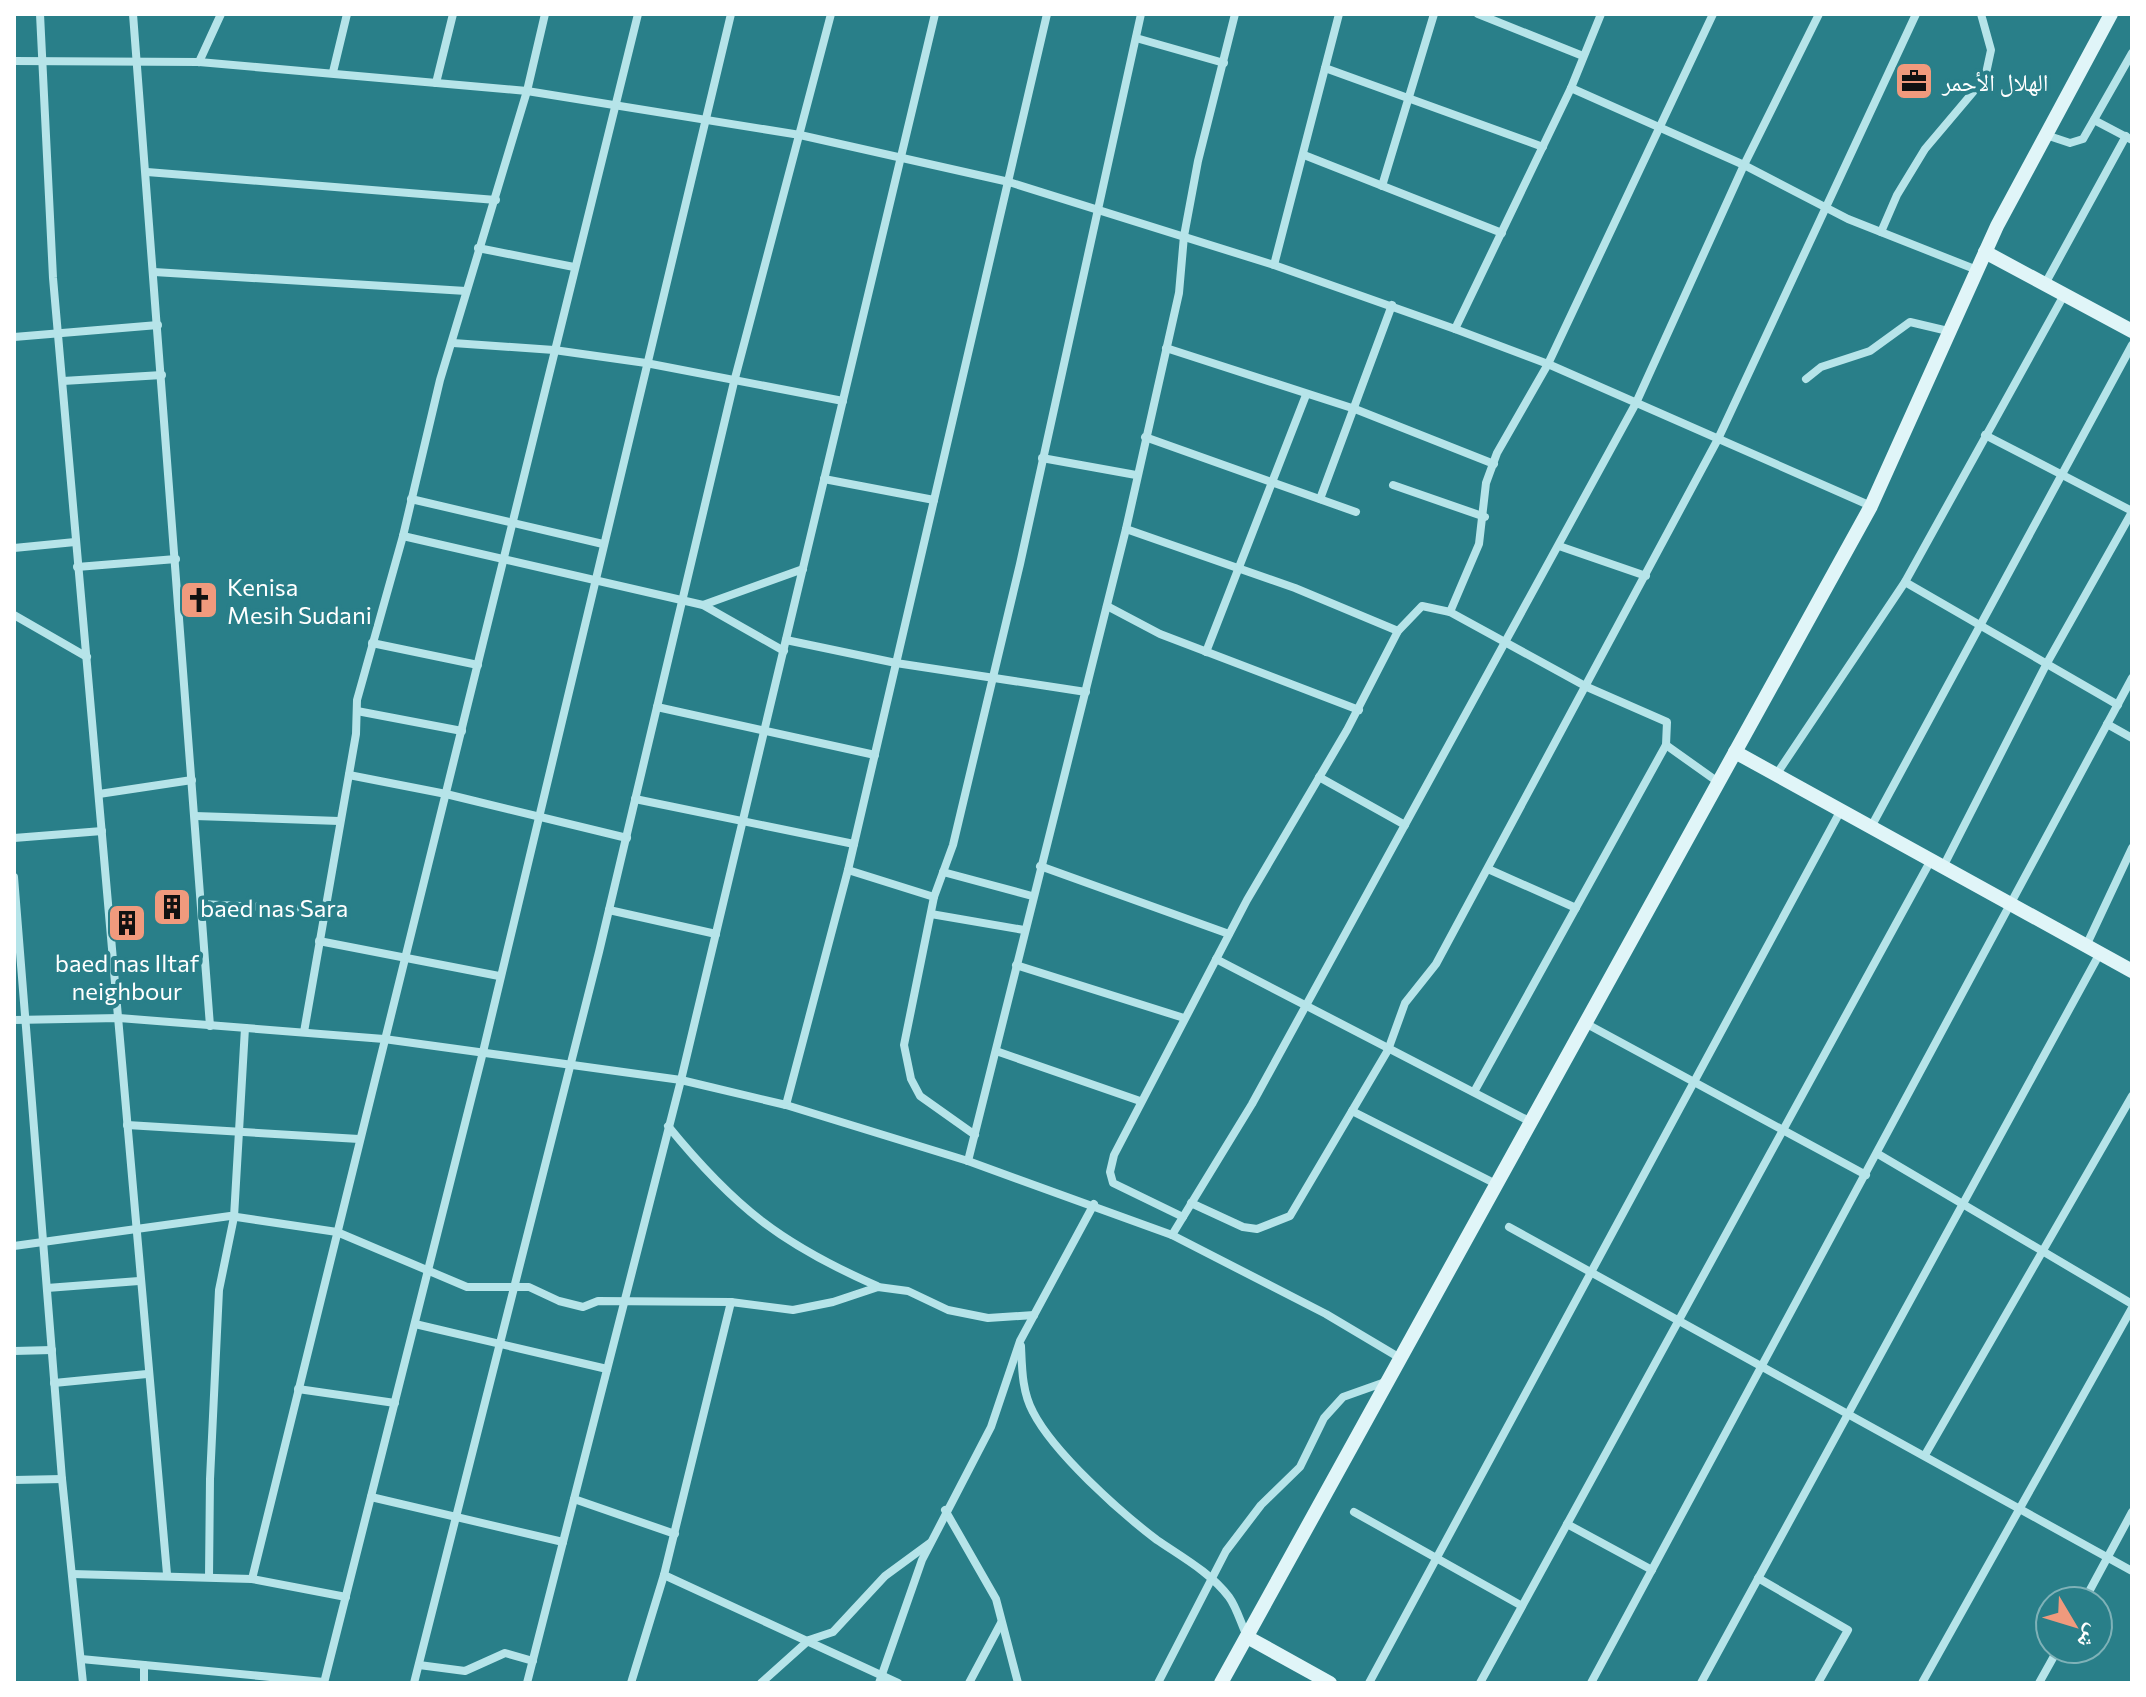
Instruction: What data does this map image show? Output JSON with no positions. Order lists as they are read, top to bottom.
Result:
{
  "places": {
    "office": ["الهلال الأحمر"],
    "church": ["Kenisa Mesih Sudani"],
    "building": ["baed nas Sara", "baed nas Iltaf neighbour"]
  },
  "north": "bottom right"
}
